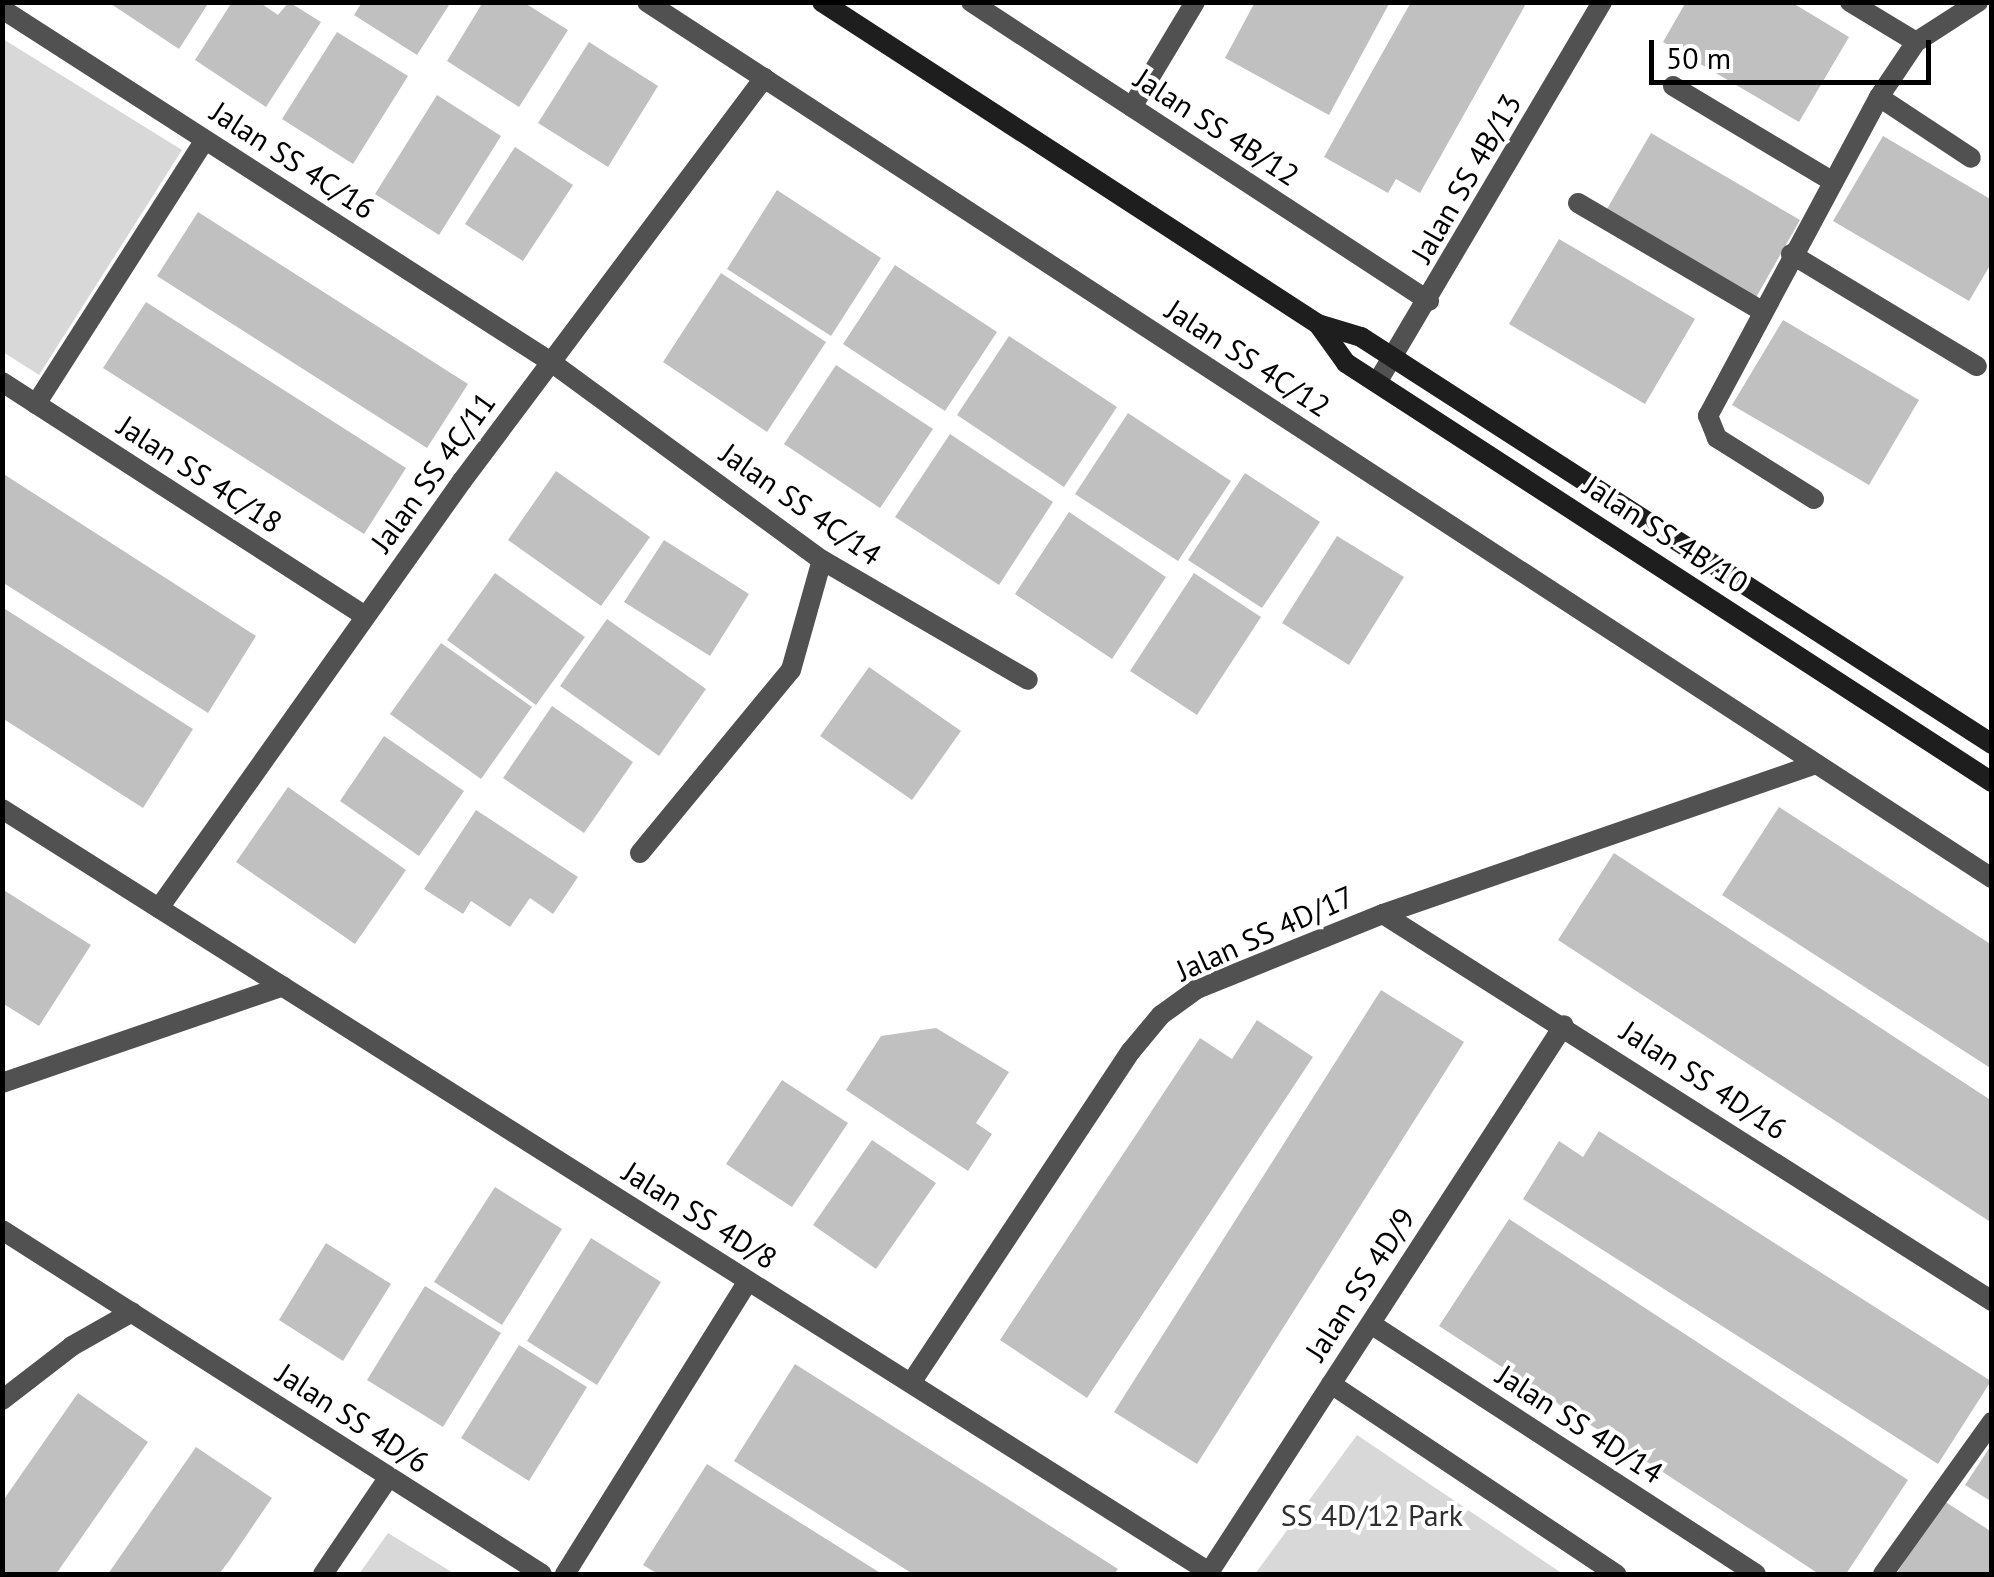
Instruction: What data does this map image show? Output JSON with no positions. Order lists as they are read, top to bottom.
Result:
{
  "streets": {
    "street": [
      "Jalan SS 4B/12",
      "Jalan SS 4C/16",
      "Jalan SS 4B/13",
      "Jalan SS 4C/12",
      "Jalan SS 4C/11",
      "Jalan SS 4C/18",
      "Jalan SS 4C/14",
      "Jalan SS 4B/10",
      "Jalan SS 4D/17",
      "Jalan SS 4D/16",
      "Jalan SS 4D/8",
      "Jalan SS 4D/9",
      "Jalan SS 4D/6",
      "Jalan SS 4D/14"
    ]
  },
  "crossings": [
    ["Jalan SS 4B/12", "Jalan SS 4B/13"],
    ["Jalan SS 4C/16", "Jalan SS 4C/11"],
    ["Jalan SS 4C/16", "Jalan SS 4C/14"],
    ["Jalan SS 4B/13", "Jalan SS 4B/10"],
    ["Jalan SS 4C/12", "Jalan SS 4C/11"],
    ["Jalan SS 4C/12", "Jalan SS 4D/17"],
    ["Jalan SS 4C/11", "Jalan SS 4C/18"],
    ["Jalan SS 4C/11", "Jalan SS 4C/14"],
    ["Jalan SS 4C/11", "Jalan SS 4D/8"],
    ["Jalan SS 4D/17", "Jalan SS 4D/16"],
    ["Jalan SS 4D/17", "Jalan SS 4D/8"],
    ["Jalan SS 4D/16", "Jalan SS 4D/9"],
    ["Jalan SS 4D/8", "Jalan SS 4D/9"],
    ["Jalan SS 4D/9", "Jalan SS 4D/14"]
  ],
  "parks": ["SS 4D/12 Park"],
  "scale_bar": "50 m"
}
